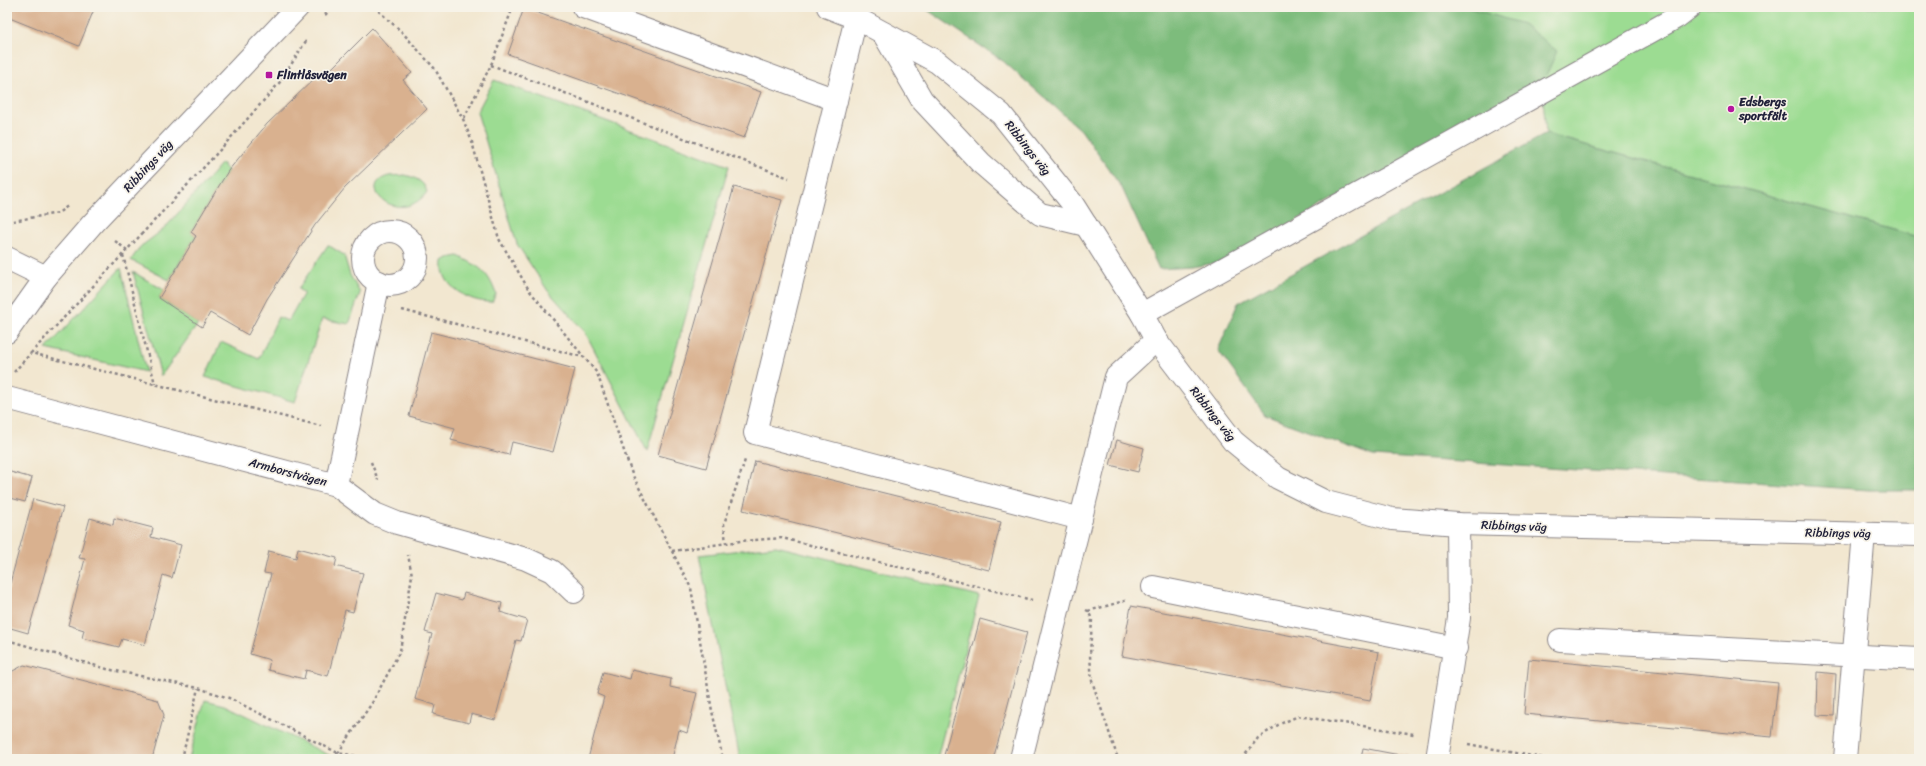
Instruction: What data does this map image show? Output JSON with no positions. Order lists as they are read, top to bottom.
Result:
{
  "streets": {
    "street": ["Ribbings väg", "Armborstvägen"]
  },
  "places": {
    "transit": ["Flintlåsvägen"],
    "other": ["Edsbergs sportfält"]
  }
}
